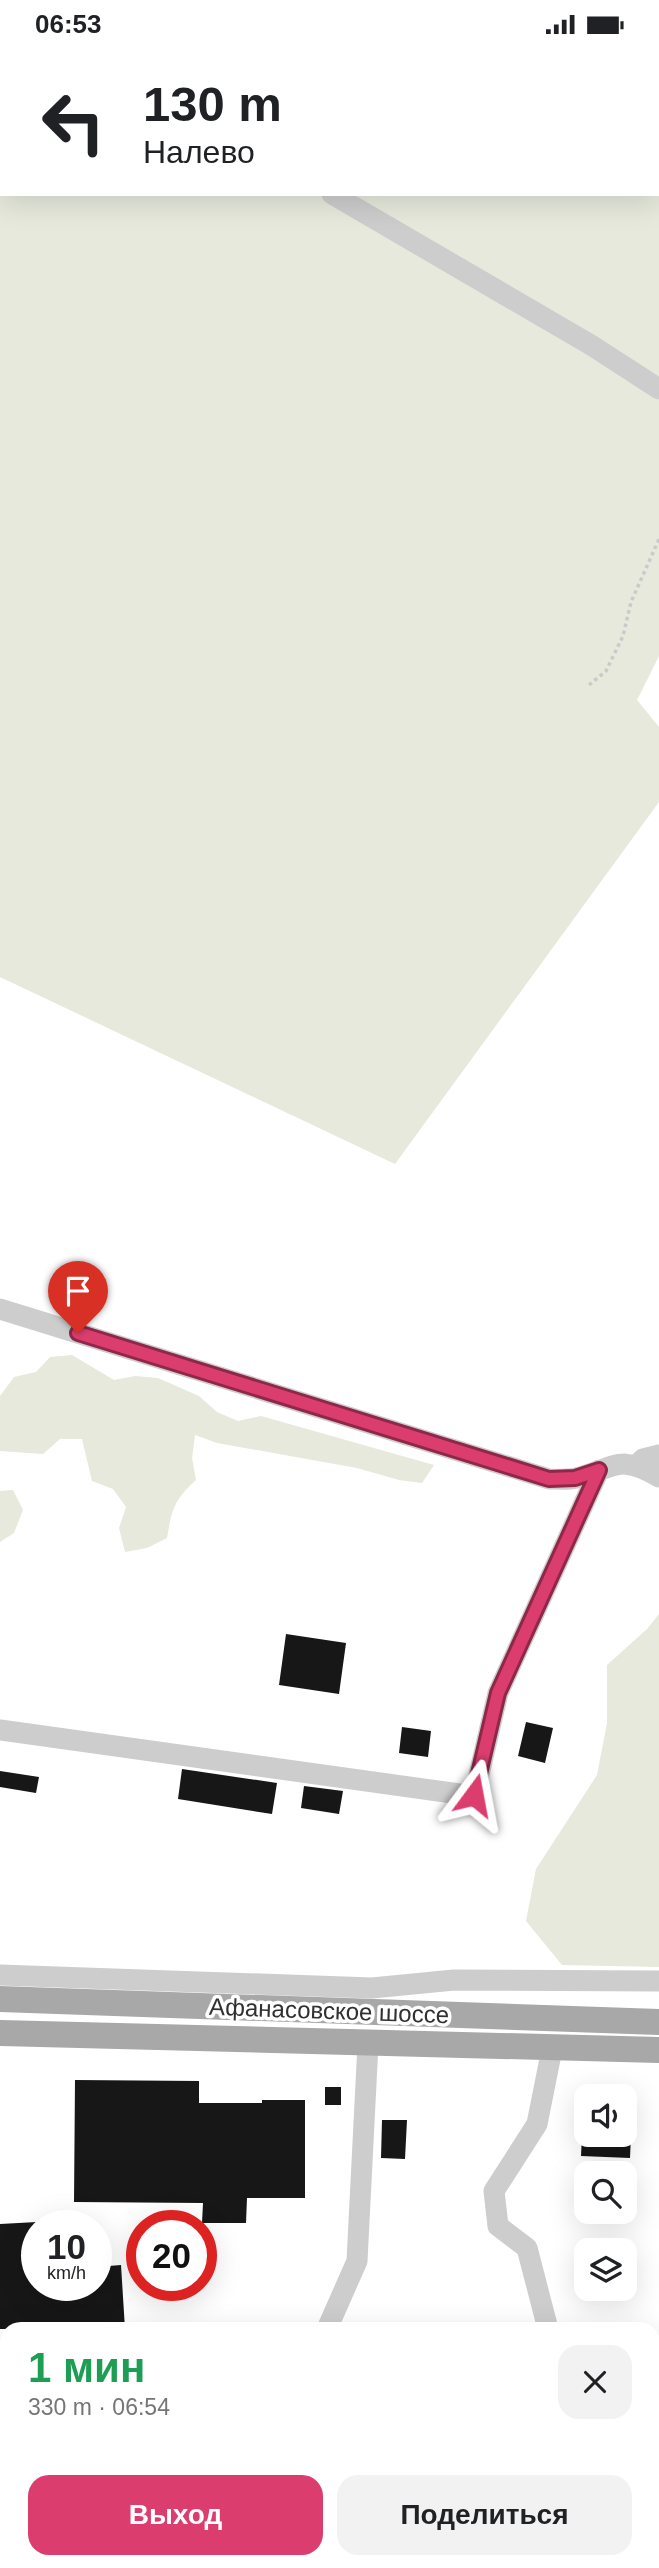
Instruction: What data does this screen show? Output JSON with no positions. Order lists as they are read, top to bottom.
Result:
{
  "streets": {
    "main road": ["Афанасовское шоссе"]
  },
  "page": {
    "status": "06:53",
    "turn": ["130 m", "Налево"],
    "speed": "10 km/h",
    "limit": "20",
    "heading": ["1 мин", "330 m · 06:54"],
    "buttons": ["Выход", "Поделиться"]
  }
}
